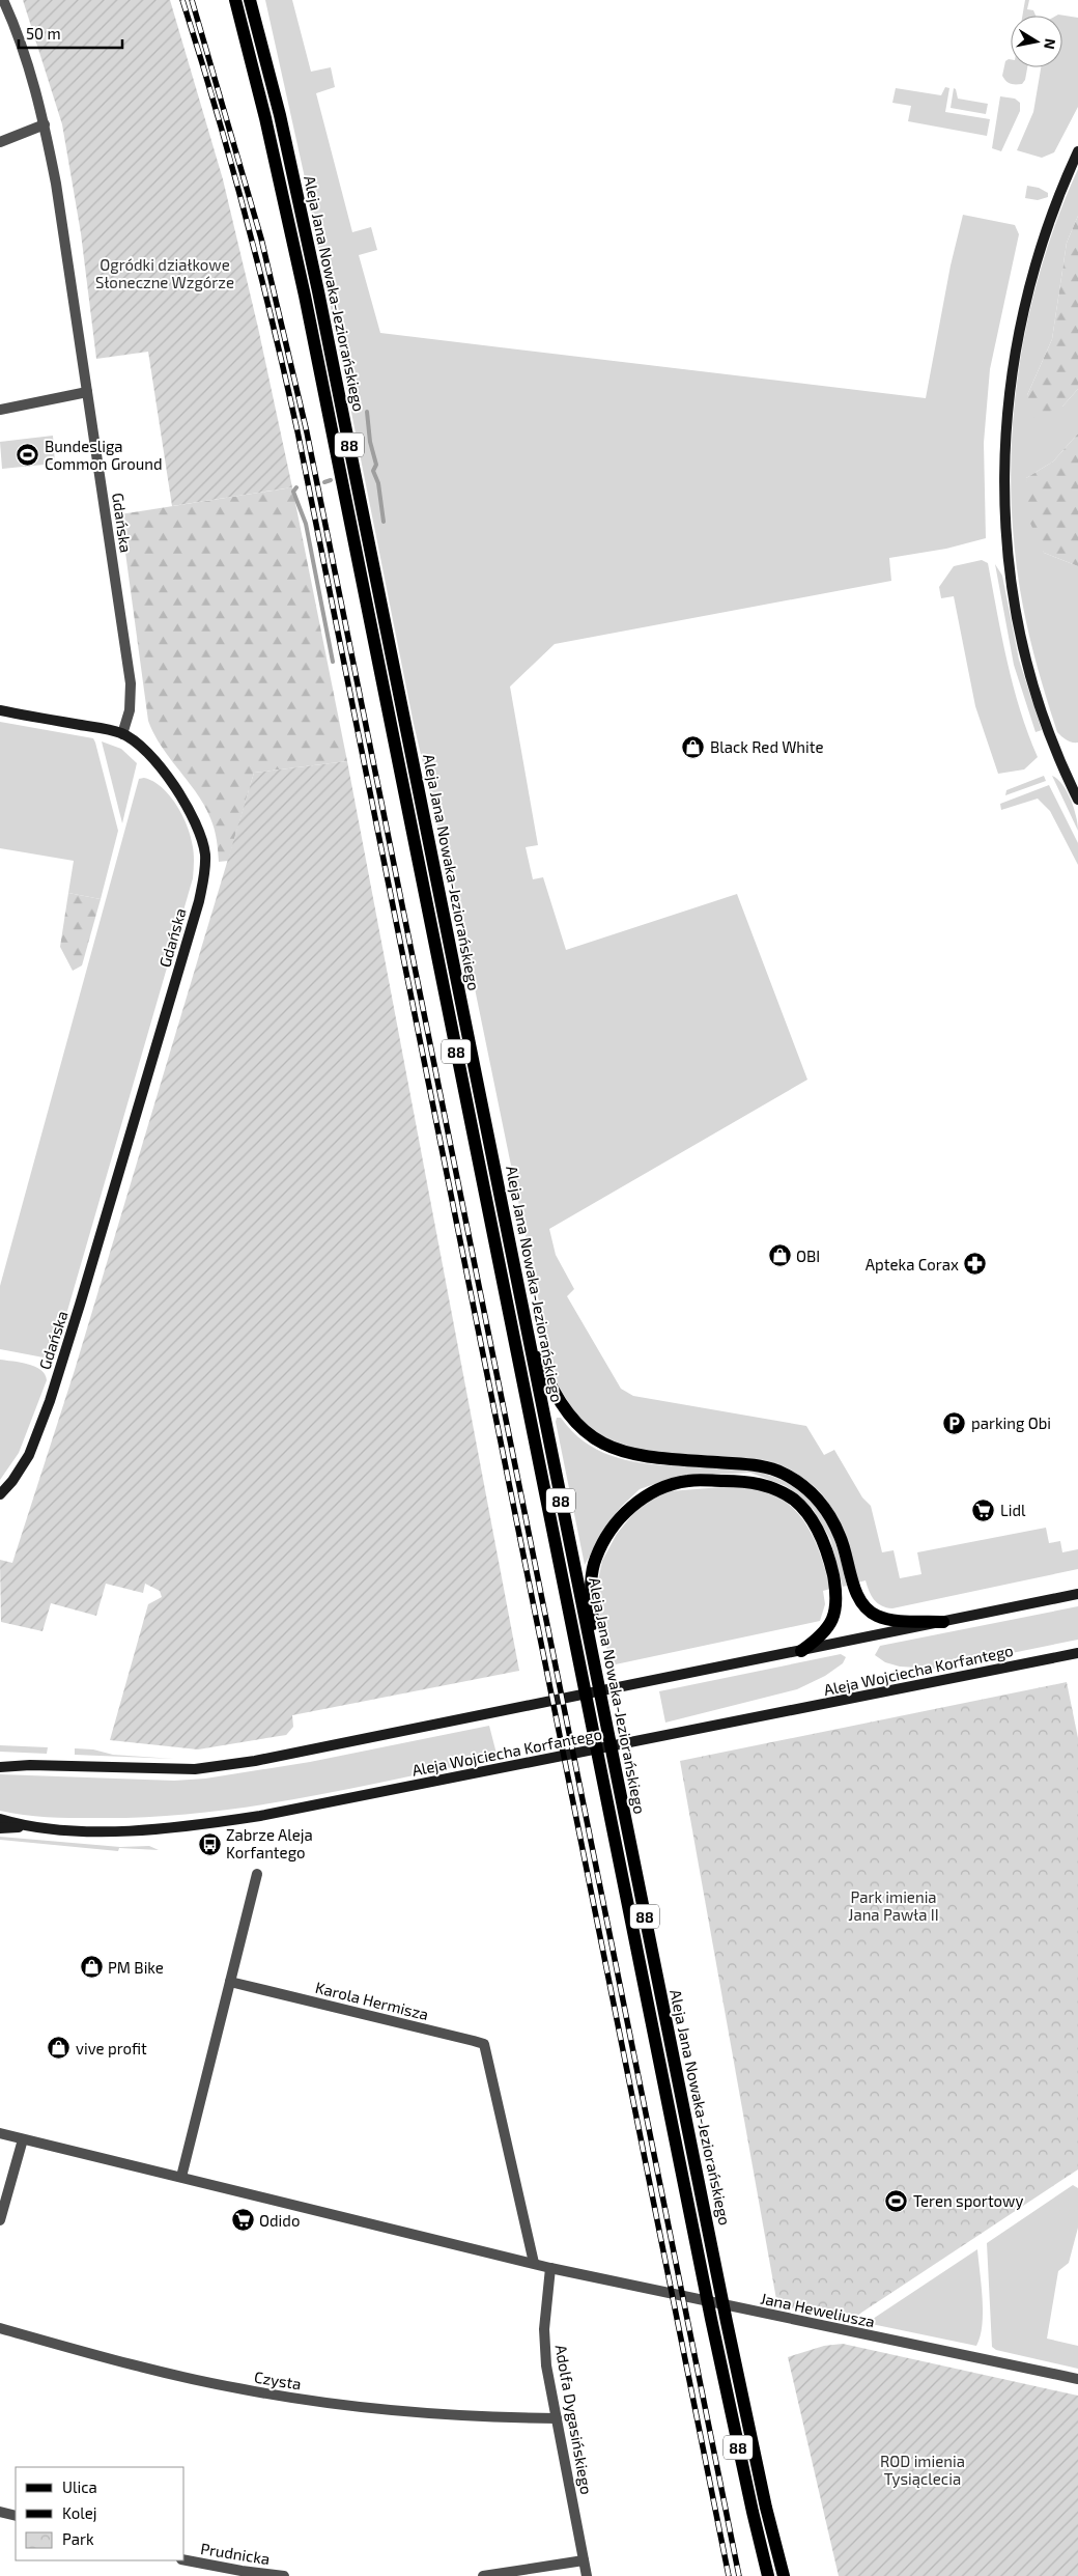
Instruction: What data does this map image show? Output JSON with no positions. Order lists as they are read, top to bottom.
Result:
{
  "streets": {
    "main road": [
      "Aleja Jana Nowaka-Jeziorańskiego",
      "88",
      "Gdańska",
      "Aleja Wojciecha Korfantego"
    ],
    "street": [
      "Karola Hermisza",
      "Jana Heweliusza",
      "Czysta",
      "Adolfa Dygasińskiego",
      "Prudnicka"
    ]
  },
  "crossings": [
    ["Jana Heweliusza", "Adolfa Dygasińskiego"],
    ["Czysta", "Adolfa Dygasińskiego"]
  ],
  "parks": ["Ogródki działkowe Słoneczne Wzgórze", "Park imienia Jana Pawła II", "ROD imienia Tysiąclecia"],
  "places": {
    "sports": ["Bundesliga Common Ground", "Teren sportowy"],
    "shop": [
      "Black Red White",
      "OBI",
      "PM Bike",
      "vive profit"
    ],
    "pharmacy": ["Apteka Corax"],
    "parking": ["parking Obi"],
    "supermarket": ["Lidl", "Odido"],
    "bus stop": ["Zabrze Aleja Korfantego"]
  },
  "legend": ["Ulica", "Kolej", "Park"],
  "scale_bar": "50 m",
  "north": "right"
}
